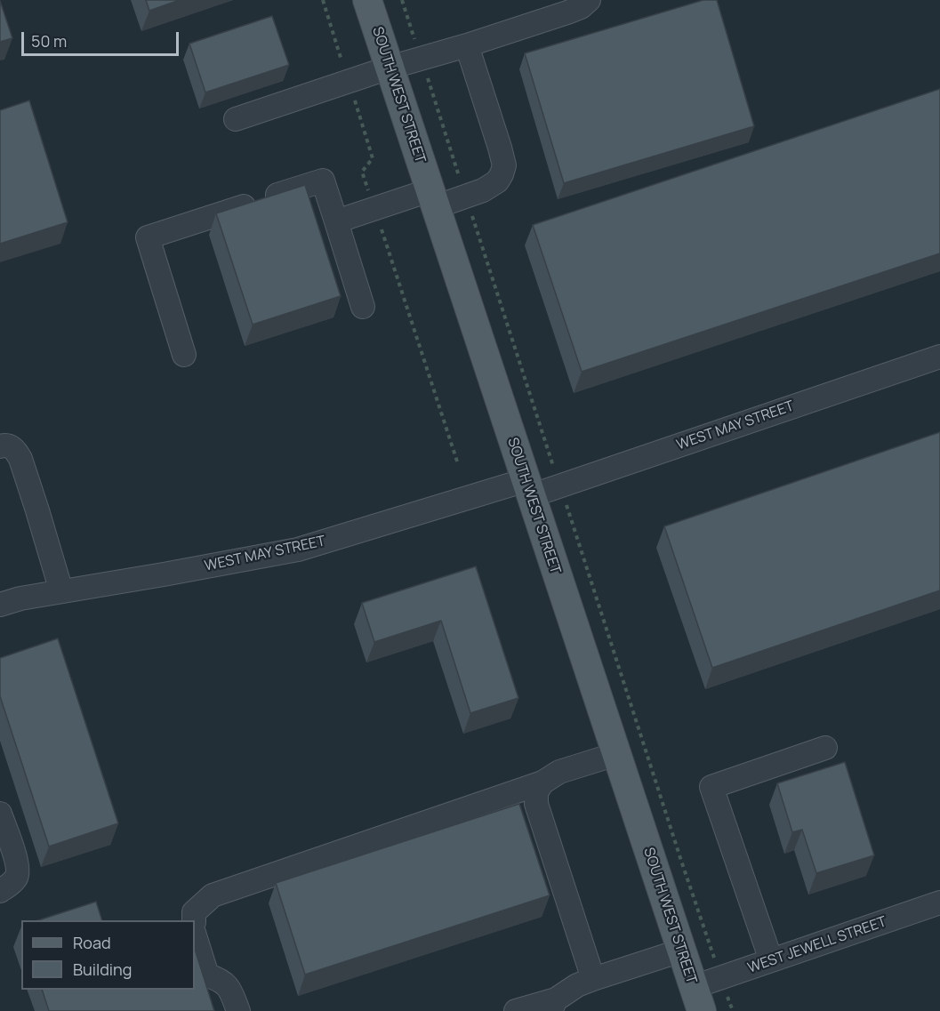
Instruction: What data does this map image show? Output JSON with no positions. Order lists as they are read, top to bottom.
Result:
{
  "streets": {
    "main road": ["SOUTH WEST STREET"],
    "street": ["WEST MAY STREET", "WEST JEWELL STREET"]
  },
  "crossings": [
    ["SOUTH WEST STREET", "WEST MAY STREET"],
    ["SOUTH WEST STREET", "WEST JEWELL STREET"]
  ],
  "legend": ["Road", "Building"],
  "scale_bar": "50 m"
}
